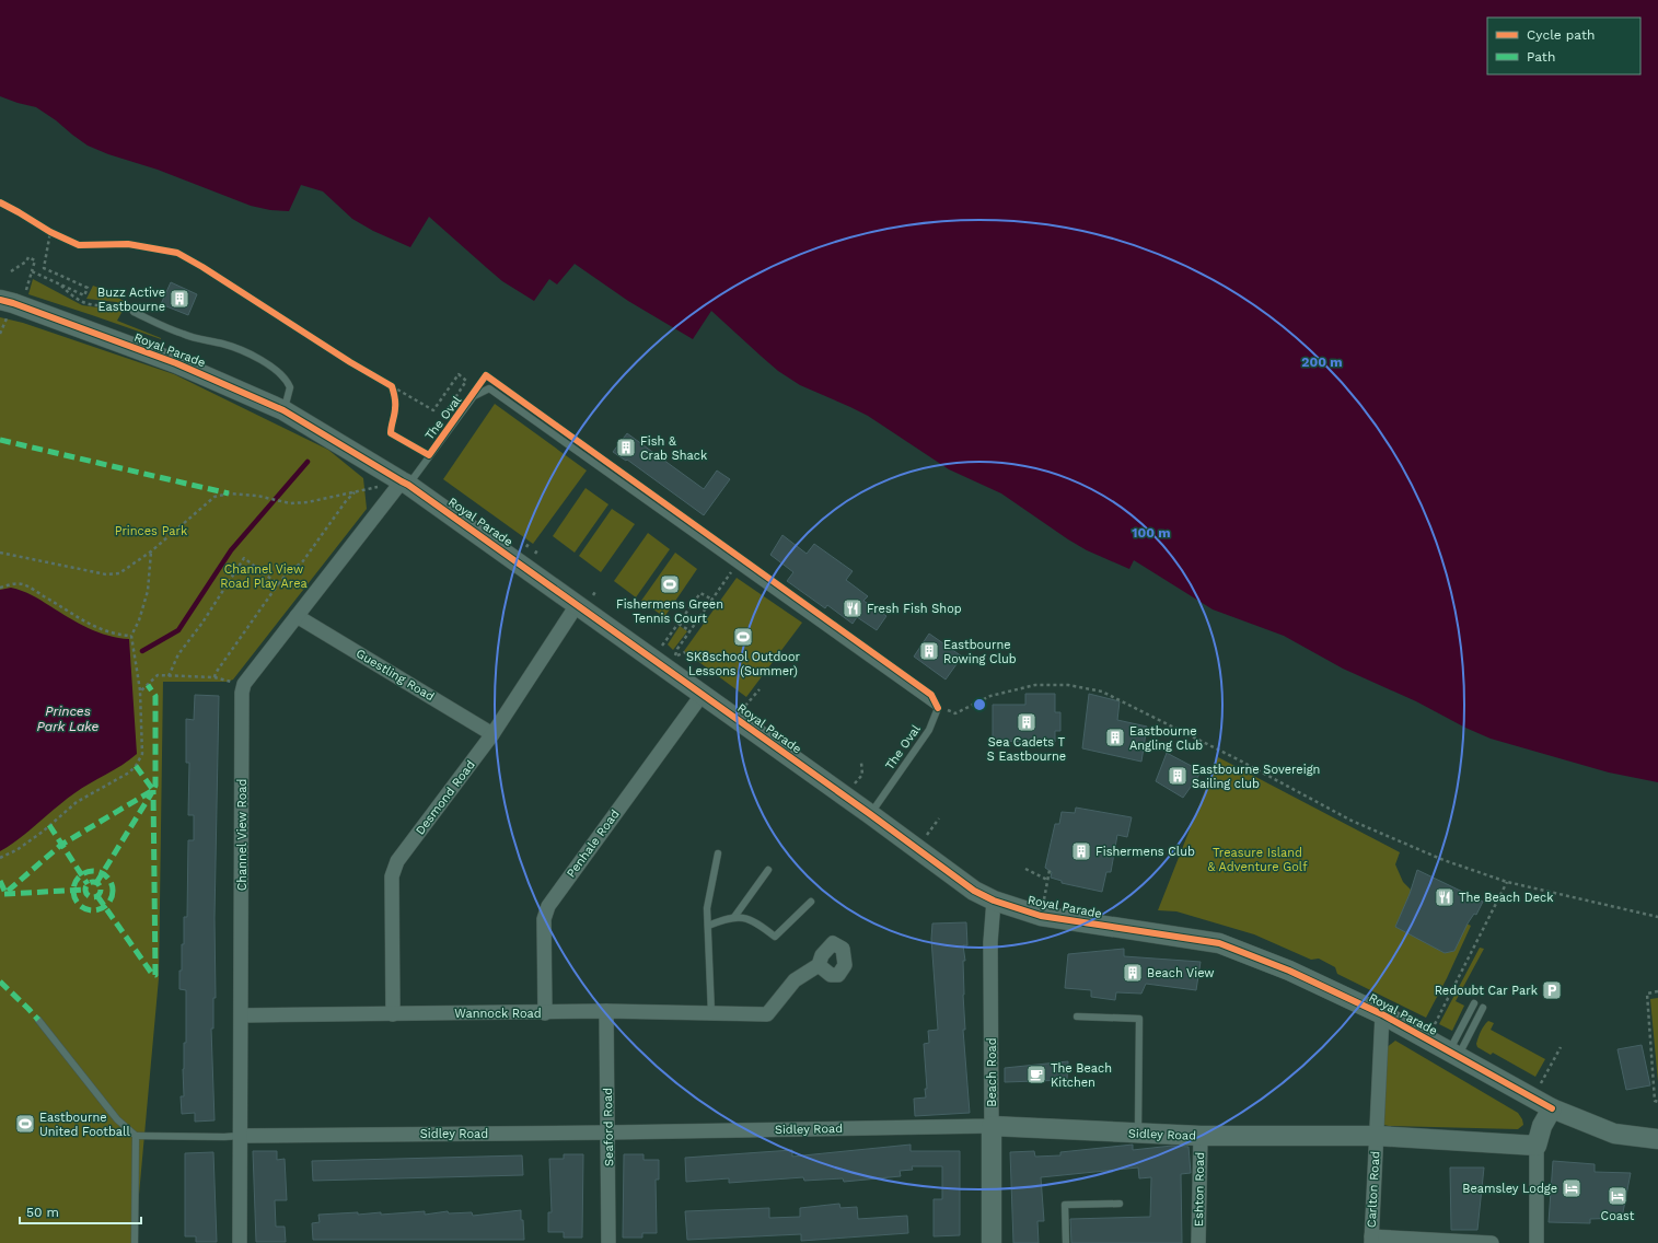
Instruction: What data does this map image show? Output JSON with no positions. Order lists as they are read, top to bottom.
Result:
{
  "streets": {
    "street": [
      "Royal Parade",
      "Guestling Road",
      "Desmond Road",
      "Channel View Road",
      "Penhale Road",
      "Wannock Road",
      "Beach Road",
      "Seaford Road",
      "Sidley Road",
      "Eshton Road",
      "Carlton Road"
    ],
    "lane": ["The Oval"]
  },
  "crossings": [
    ["Royal Parade", "The Oval"],
    ["Royal Parade", "Desmond Road"],
    ["Royal Parade", "Penhale Road"],
    ["Royal Parade", "Beach Road"],
    ["Royal Parade", "Sidley Road"],
    ["Royal Parade", "Carlton Road"],
    ["Guestling Road", "Desmond Road"],
    ["Desmond Road", "Wannock Road"],
    ["Channel View Road", "Wannock Road"],
    ["Channel View Road", "Sidley Road"],
    ["Penhale Road", "Wannock Road"],
    ["Wannock Road", "Seaford Road"],
    ["Beach Road", "Sidley Road"],
    ["Seaford Road", "Sidley Road"],
    ["Sidley Road", "Eshton Road"],
    ["Sidley Road", "Carlton Road"]
  ],
  "water": ["Princes Park Lake"],
  "parks": ["Princes Park", "Channel View Road Play Area", "Treasure Island & Adventure Golf"],
  "places": {
    "building": [
      "Buzz Active Eastbourne",
      "Fish & Crab Shack",
      "Eastbourne Rowing Club",
      "Sea Cadets T S Eastbourne",
      "Eastbourne Angling Club",
      "Eastbourne Sovereign Sailing club",
      "Fishermens Club",
      "Beach View"
    ],
    "sports": ["Fishermens Green Tennis Court", "SK8school Outdoor Lessons (Summer)", "Eastbourne United Football"],
    "restaurant": ["Fresh Fish Shop", "The Beach Deck"],
    "parking": ["Redoubt Car Park"],
    "cafe": ["The Beach Kitchen"],
    "hotel": ["Beamsley Lodge", "Coast"]
  },
  "legend": ["Cycle path", "Path"],
  "scale_bar": "50 m",
  "rings": ["200 m", "100 m"]
}
